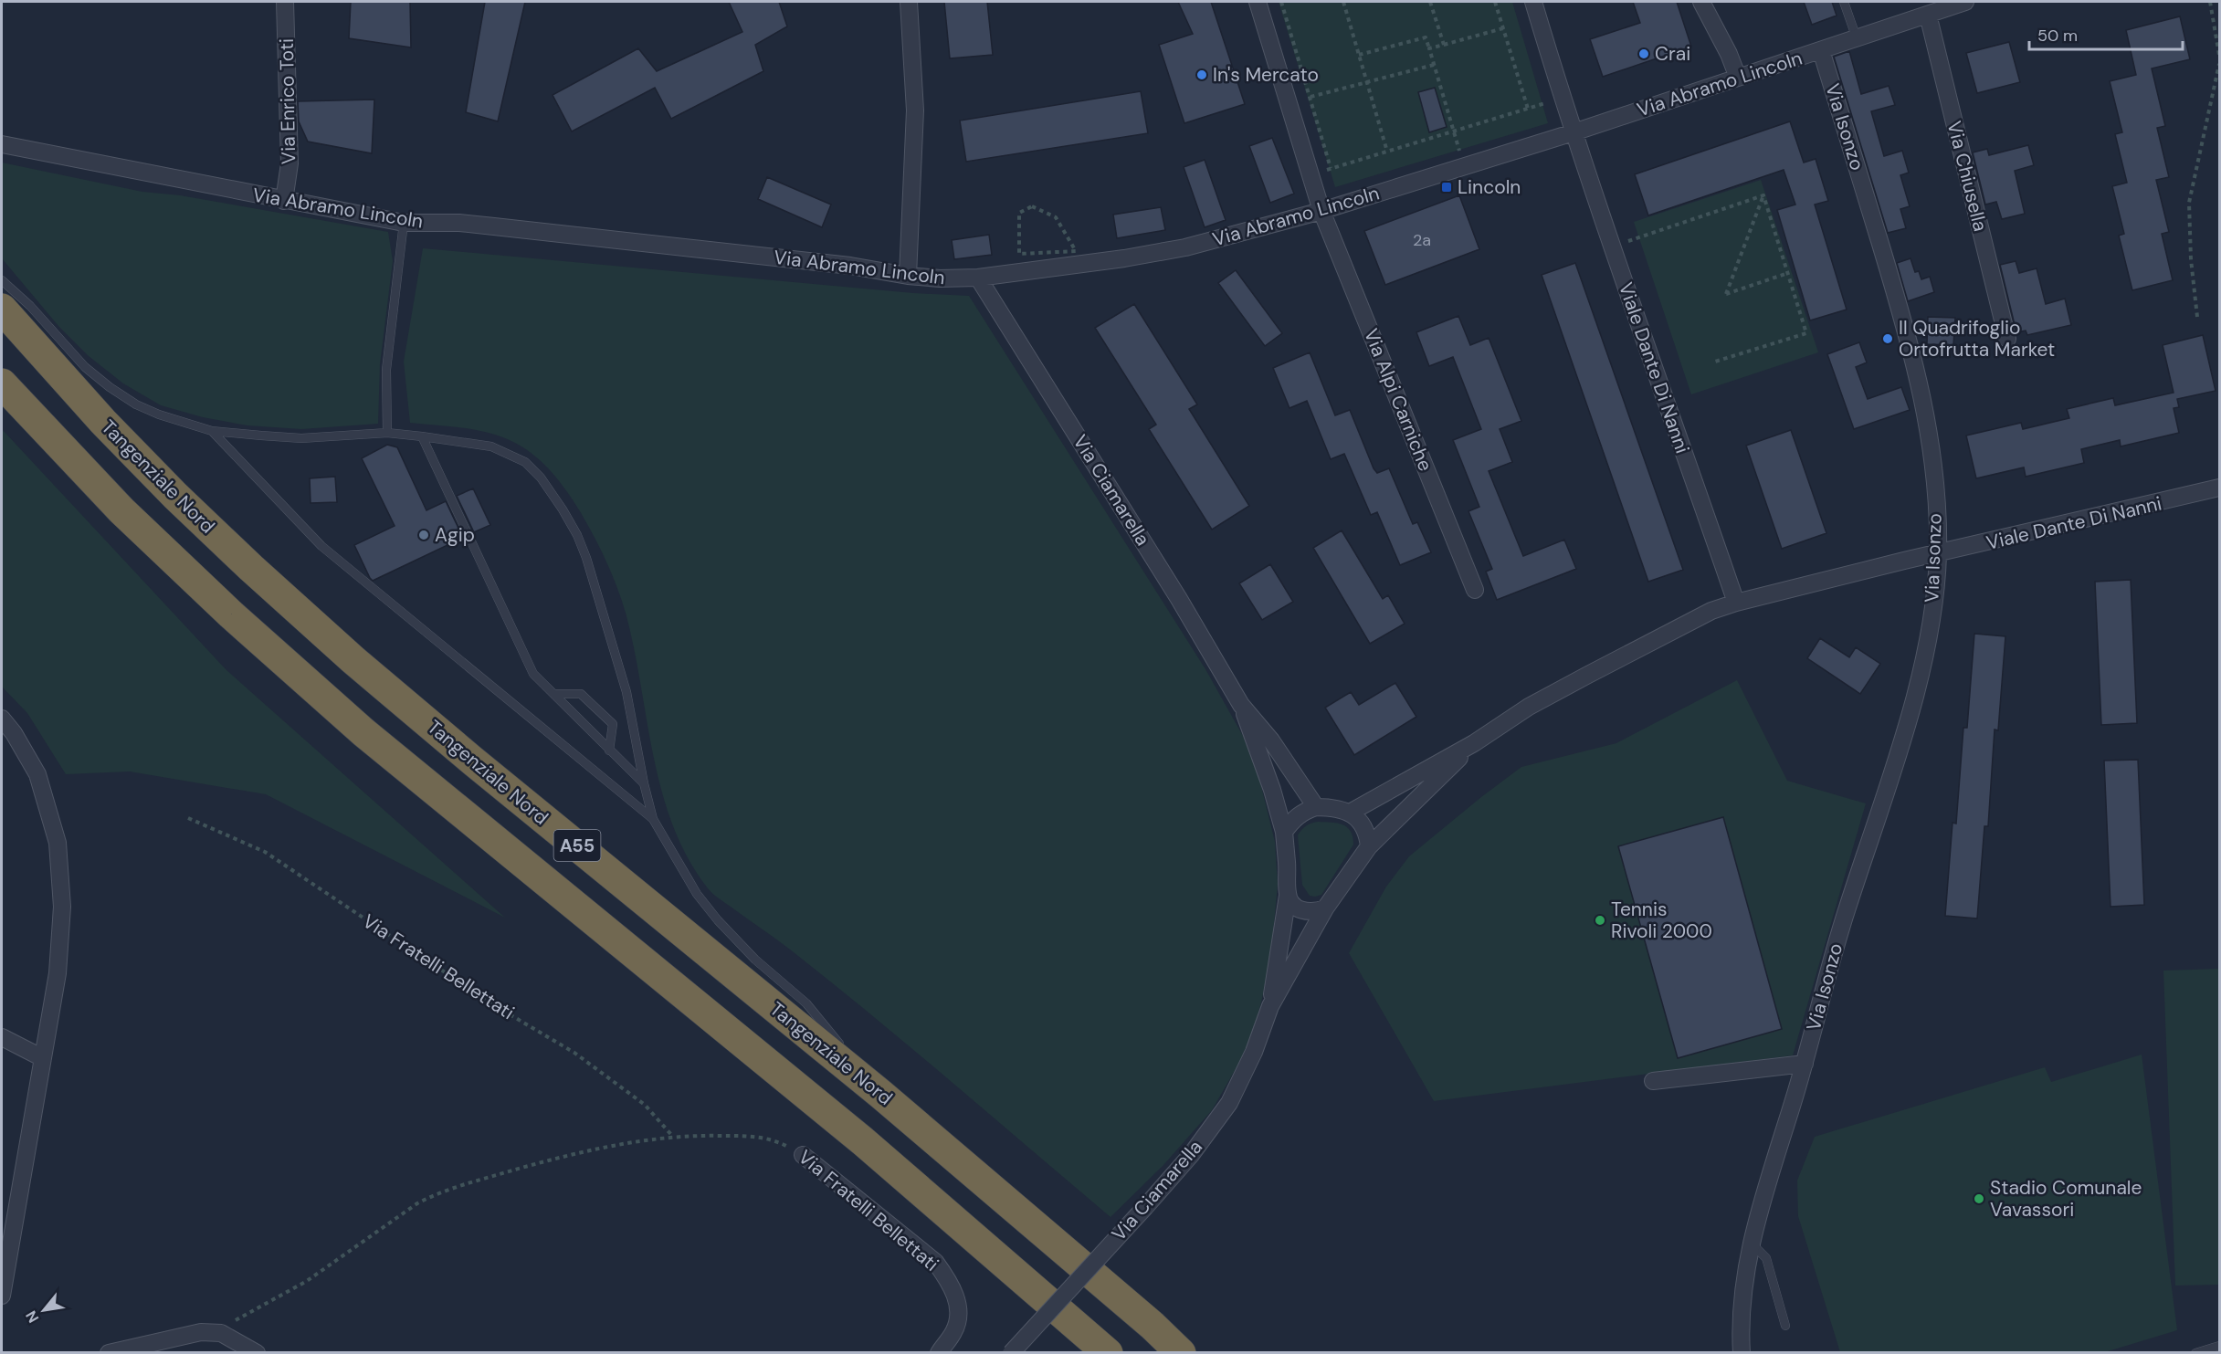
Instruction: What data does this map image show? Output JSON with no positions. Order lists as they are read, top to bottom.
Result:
{
  "streets": {
    "highway": ["Tangenziale Nord", "A55"],
    "street": [
      "Via Abramo Lincoln",
      "Via Enrico Toti",
      "Via Isonzo",
      "Via Chiusella",
      "Viale Dante Di Nanni",
      "Via Alpi Carniche",
      "Via Ciamarella",
      "Via Fratelli Bellettati"
    ]
  },
  "crossings": [
    ["Via Abramo Lincoln", "Via Enrico Toti"],
    ["Via Abramo Lincoln", "Via Isonzo"],
    ["Via Abramo Lincoln", "Via Chiusella"],
    ["Via Abramo Lincoln", "Viale Dante Di Nanni"],
    ["Via Abramo Lincoln", "Via Alpi Carniche"],
    ["Via Abramo Lincoln", "Via Ciamarella"],
    ["Via Isonzo", "Viale Dante Di Nanni"],
    ["Viale Dante Di Nanni", "Via Ciamarella"]
  ],
  "places": {
    "other": [
      "Crai",
      "In's Mercato",
      "Il Quadrifoglio Ortofrutta Market",
      "Agip",
      "Tennis Rivoli 2000",
      "Stadio Comunale Vavassori"
    ],
    "transit": ["Lincoln"]
  },
  "house_numbers": ["2a"],
  "scale_bar": "50 m",
  "north": "bottom left"
}
